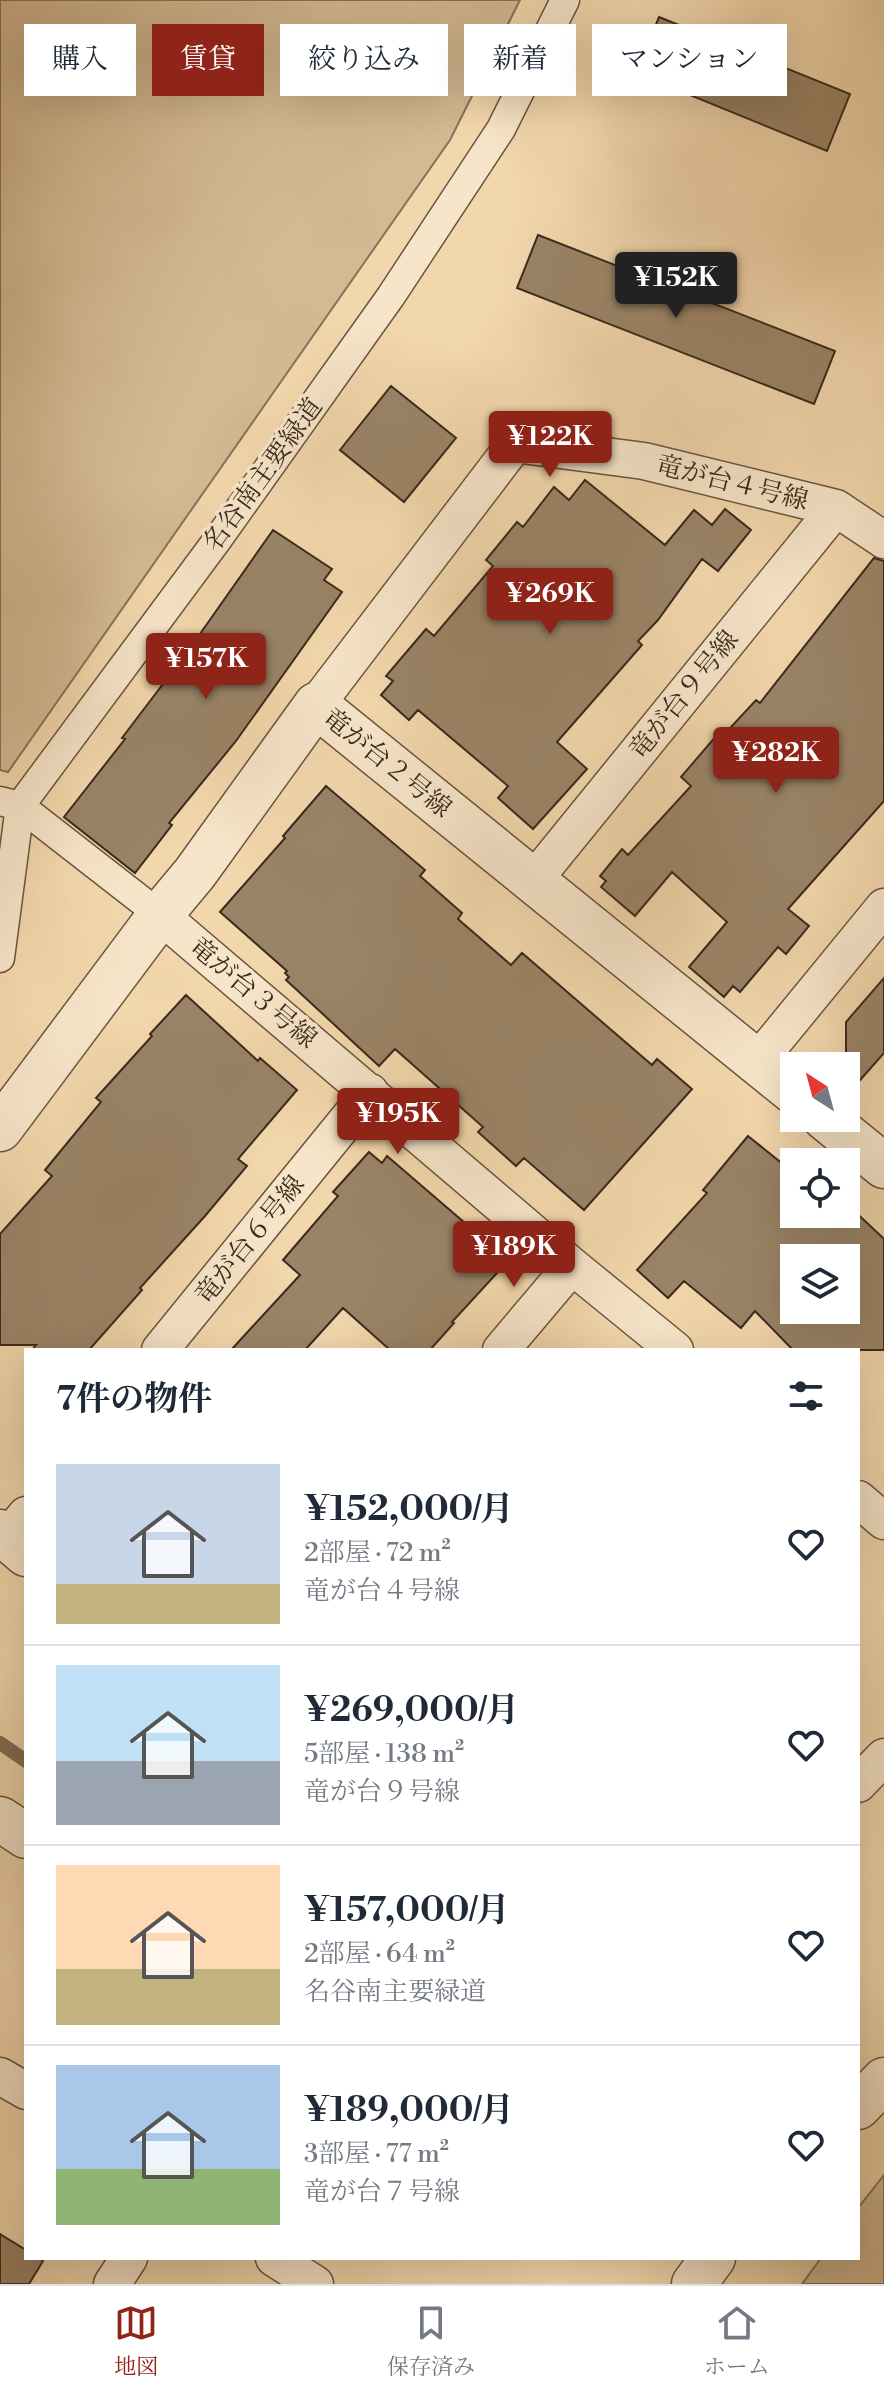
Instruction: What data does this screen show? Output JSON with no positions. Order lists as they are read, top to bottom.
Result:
{
  "streets": {
    "street": [
      "名谷南主要緑道",
      "竜が台４号線",
      "竜が台９号線",
      "竜が台２号線",
      "竜が台３号線",
      "竜が台６号線"
    ]
  },
  "crossings": [
    ["竜が台４号線", "竜が台９号線"],
    ["竜が台４号線", "竜が台２号線"],
    ["竜が台９号線", "竜が台２号線"],
    ["竜が台２号線", "竜が台３号線"],
    ["竜が台３号線", "竜が台６号線"]
  ],
  "north": "top left",
  "page": {
    "chip": [
      "購入",
      "賃貸",
      "絞り込み",
      "新着",
      "マンション"
    ],
    "price": [
      "¥152K",
      "¥122K",
      "¥269K",
      "¥157K",
      "¥282K",
      "¥195K",
      "¥189K"
    ],
    "heading": "7件の物件",
    "list": [
      {
        "name": "¥152,000/月",
        "note": "2部屋 · 72 m² · 竜が台４号線"
      },
      {
        "name": "¥269,000/月",
        "note": "5部屋 · 138 m² · 竜が台９号線"
      },
      {
        "name": "¥157,000/月",
        "note": "2部屋 · 64 m² · 名谷南主要緑道"
      },
      {
        "name": "¥189,000/月",
        "note": "3部屋 · 77 m² · 竜が台７号線"
      }
    ],
    "tabs": ["地図", "保存済み", "ホーム"]
  }
}
